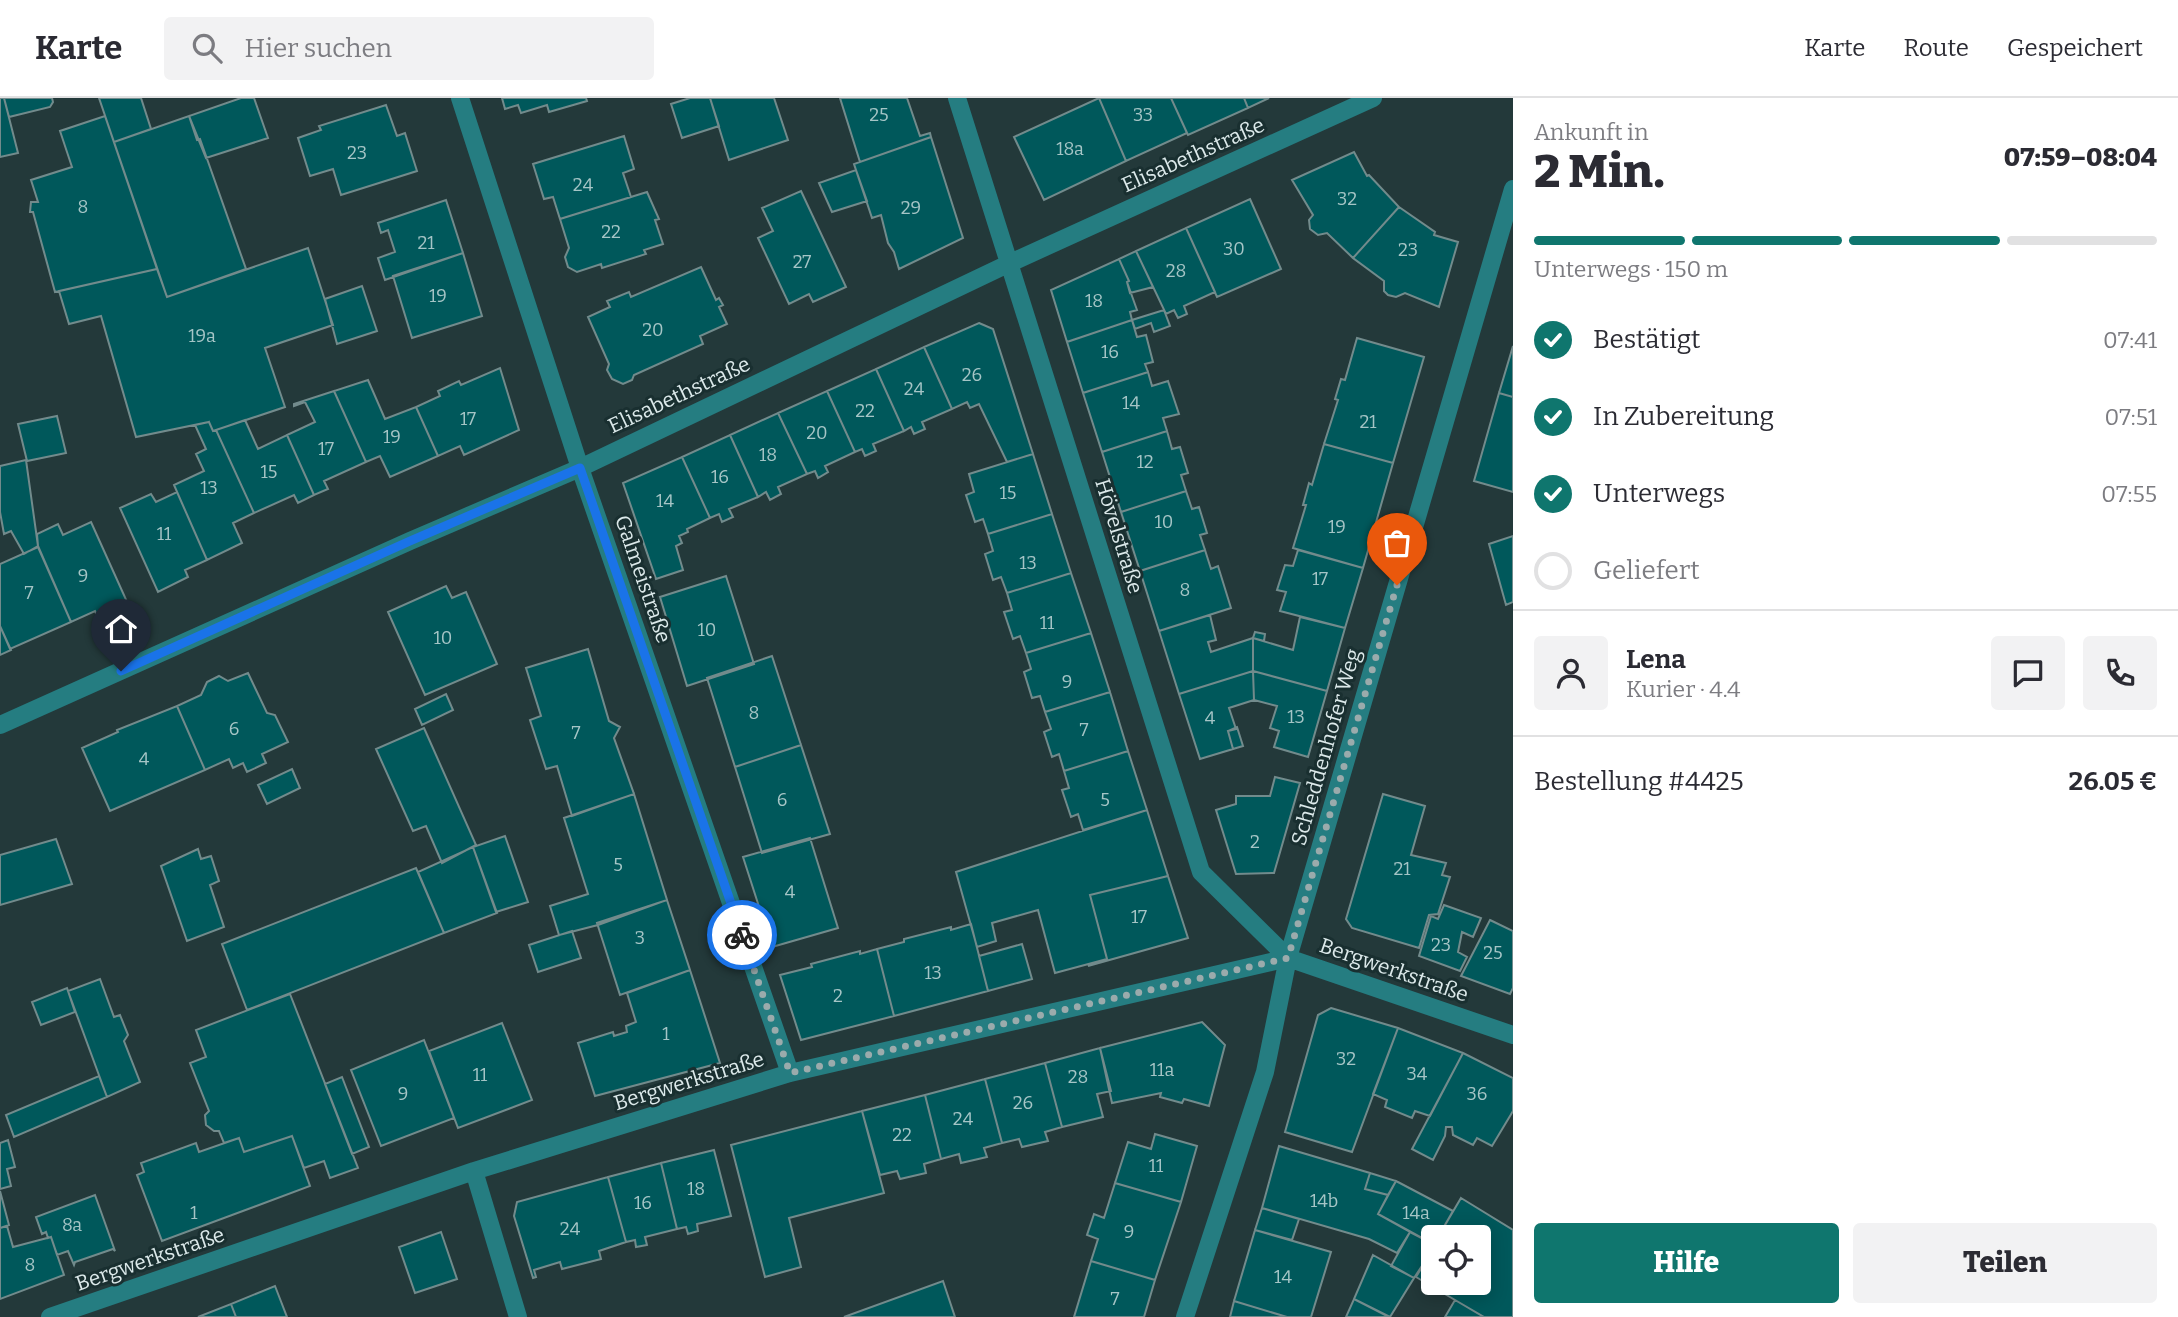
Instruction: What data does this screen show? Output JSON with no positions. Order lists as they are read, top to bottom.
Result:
{
  "streets": {
    "street": [
      "Elisabethstraße",
      "Hövelstraße",
      "Galmeistraße",
      "Schleddenhofer Weg",
      "Bergwerkstraße"
    ]
  },
  "crossings": [
    ["Elisabethstraße", "Hövelstraße"],
    ["Elisabethstraße", "Galmeistraße"],
    ["Hövelstraße", "Schleddenhofer Weg"],
    ["Hövelstraße", "Bergwerkstraße"],
    ["Galmeistraße", "Bergwerkstraße"],
    ["Schleddenhofer Weg", "Bergwerkstraße"]
  ],
  "house_numbers": [
    "25",
    "33",
    "18a",
    "23",
    "24",
    "32",
    "8",
    "29",
    "22",
    "21",
    "30",
    "23",
    "27",
    "28",
    "19",
    "18",
    "20",
    "19a",
    "16",
    "26",
    "24",
    "14",
    "22",
    "17",
    "21",
    "20",
    "19",
    "17",
    "18",
    "12",
    "15",
    "16",
    "13",
    "15",
    "14",
    "10",
    "19",
    "11",
    "13",
    "9",
    "17",
    "8",
    "7",
    "11",
    "10",
    "10",
    "9",
    "8",
    "13",
    "4",
    "6",
    "7",
    "7",
    "4",
    "6",
    "5",
    "2",
    "5",
    "21",
    "4",
    "17",
    "3",
    "23",
    "25",
    "13",
    "2",
    "1",
    "32",
    "11a",
    "34",
    "11",
    "28",
    "9",
    "36",
    "26",
    "24",
    "22",
    "11",
    "18",
    "14b",
    "16",
    "1",
    "14a",
    "8a",
    "24",
    "9",
    "8",
    "14",
    "7"
  ],
  "page": {
    "header": "Karte",
    "search": "Hier suchen",
    "nav": ["Karte", "Route", "Gespeichert"],
    "heading": ["2 Min.", "Ankunft in", "07:59–08:04"],
    "panel": [
      "Lena",
      "Kurier · 4.4",
      "Bestellung #4425",
      "26.05 €"
    ],
    "bar": "Unterwegs · 150 m",
    "list": [
      ["Bestätigt", "07:41"],
      ["In Zubereitung", "07:51"],
      ["Unterwegs", "07:55"],
      "Geliefert"
    ],
    "buttons": ["Hilfe", "Teilen"]
  }
}
